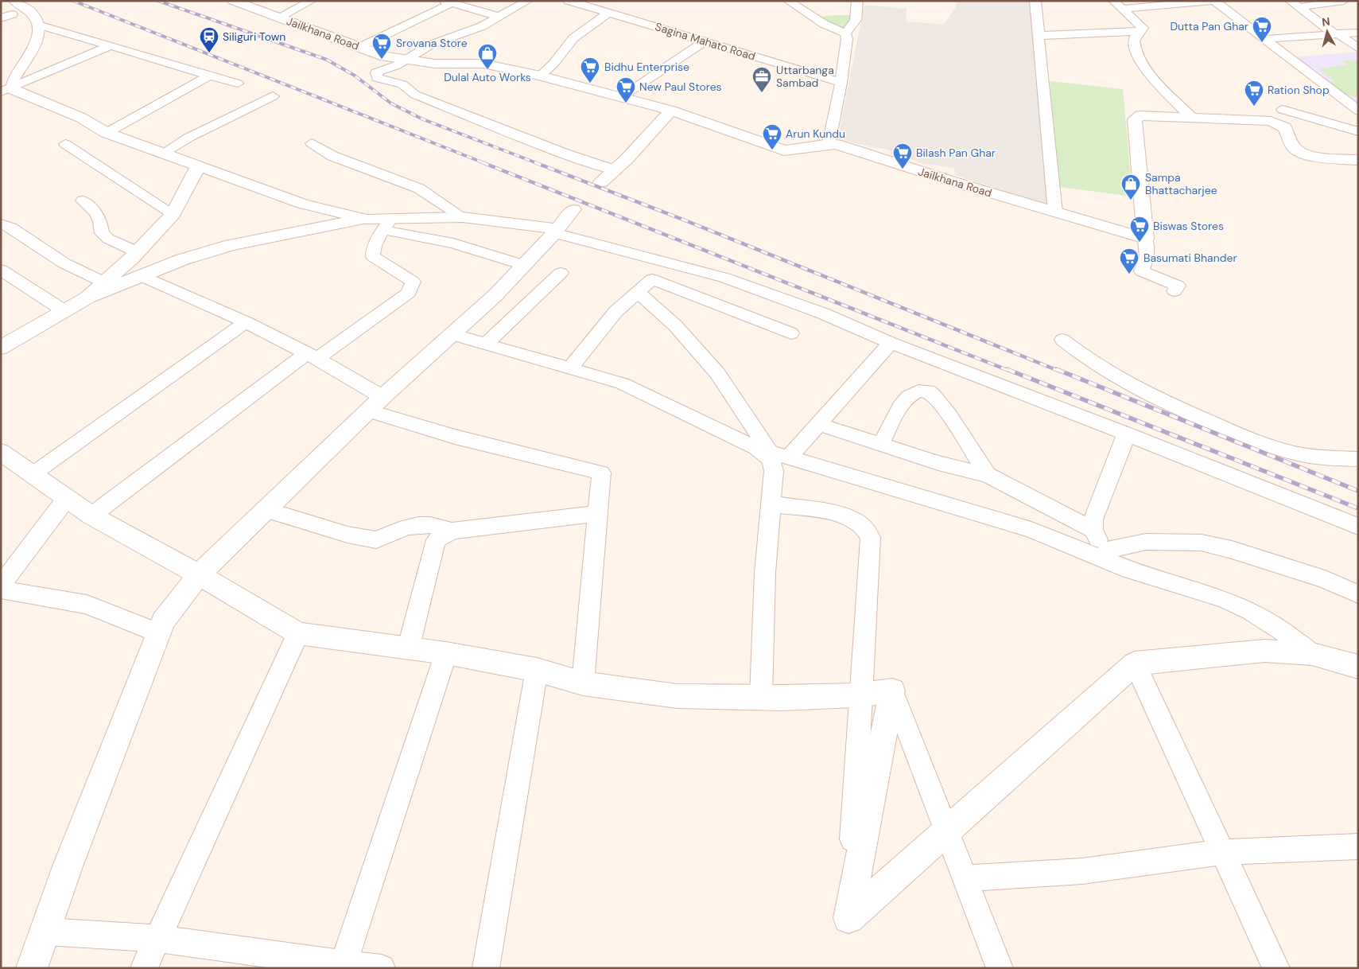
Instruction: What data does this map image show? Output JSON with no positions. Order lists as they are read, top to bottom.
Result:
{
  "streets": {
    "street": ["Jailkhana Road", "Sagina Mahato Road"]
  },
  "places": {
    "supermarket": [
      "Dutta Pan Ghar",
      "Srovana Store",
      "Bidhu Enterprise",
      "New Paul Stores",
      "Ration Shop",
      "Arun Kundu",
      "Bilash Pan Ghar",
      "Biswas Stores",
      "Basumati Bhander"
    ],
    "station": ["Siliguri Town"],
    "shop": ["Dulal Auto Works", "Sampa Bhattacharjee"],
    "office": ["Uttarbanga Sambad"]
  },
  "north": "top"
}
